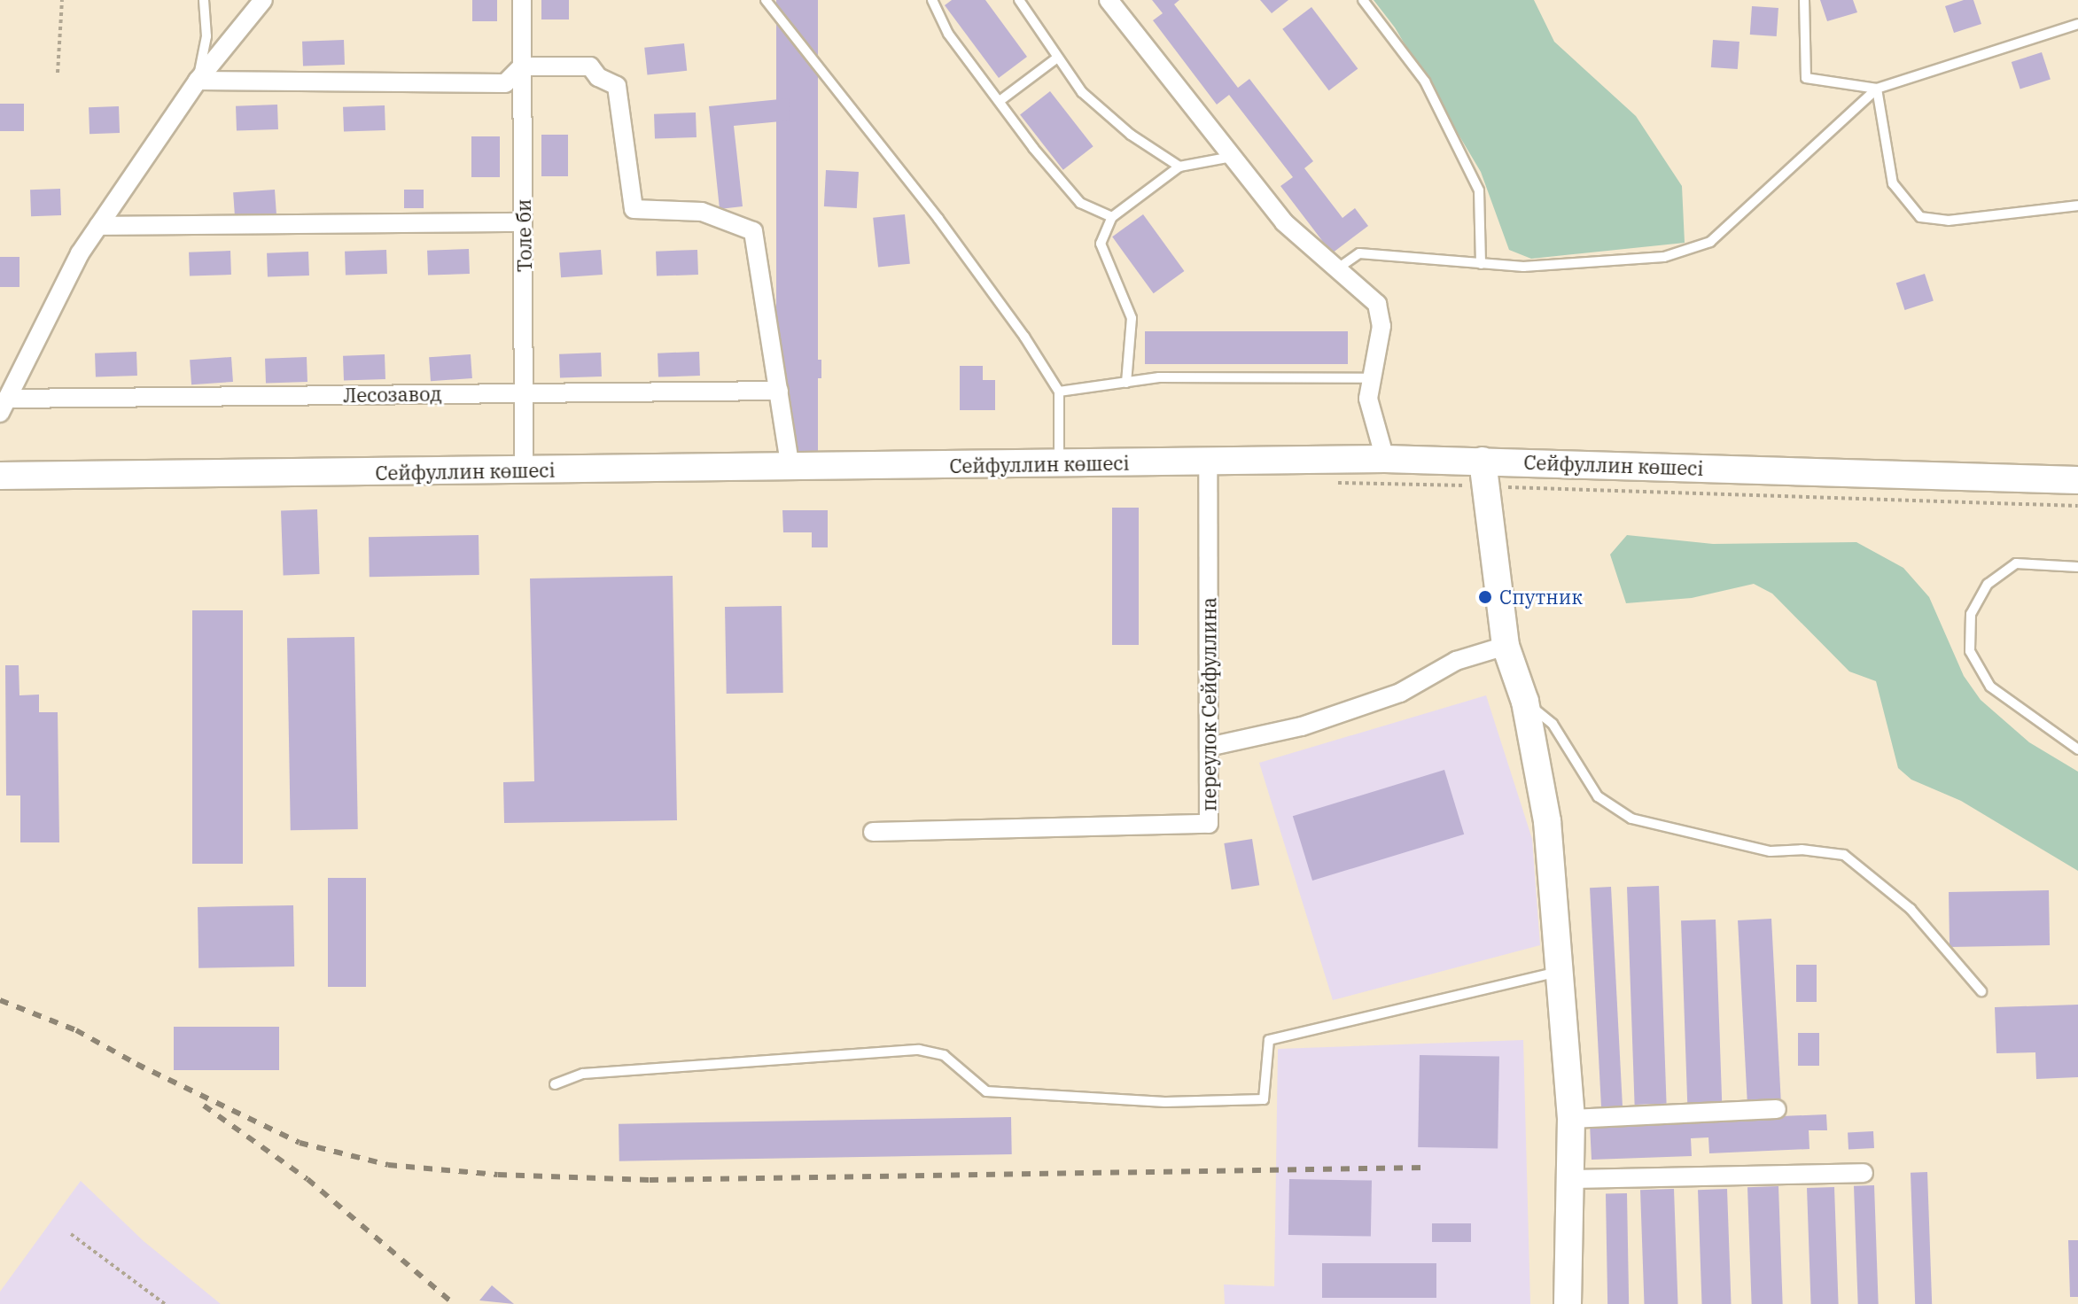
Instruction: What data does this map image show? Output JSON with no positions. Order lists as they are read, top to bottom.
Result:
{
  "streets": {
    "main road": ["Сейфуллин көшесі"],
    "street": ["Толе би", "Лесозавод", "переулок Сейфуллина"]
  },
  "crossings": [
    ["Толе би", "Лесозавод"],
    ["Толе би", "Сейфуллин көшесі"],
    ["Сейфуллин көшесі", "переулок Сейфуллина"]
  ],
  "places": ["Спутник"]
}
